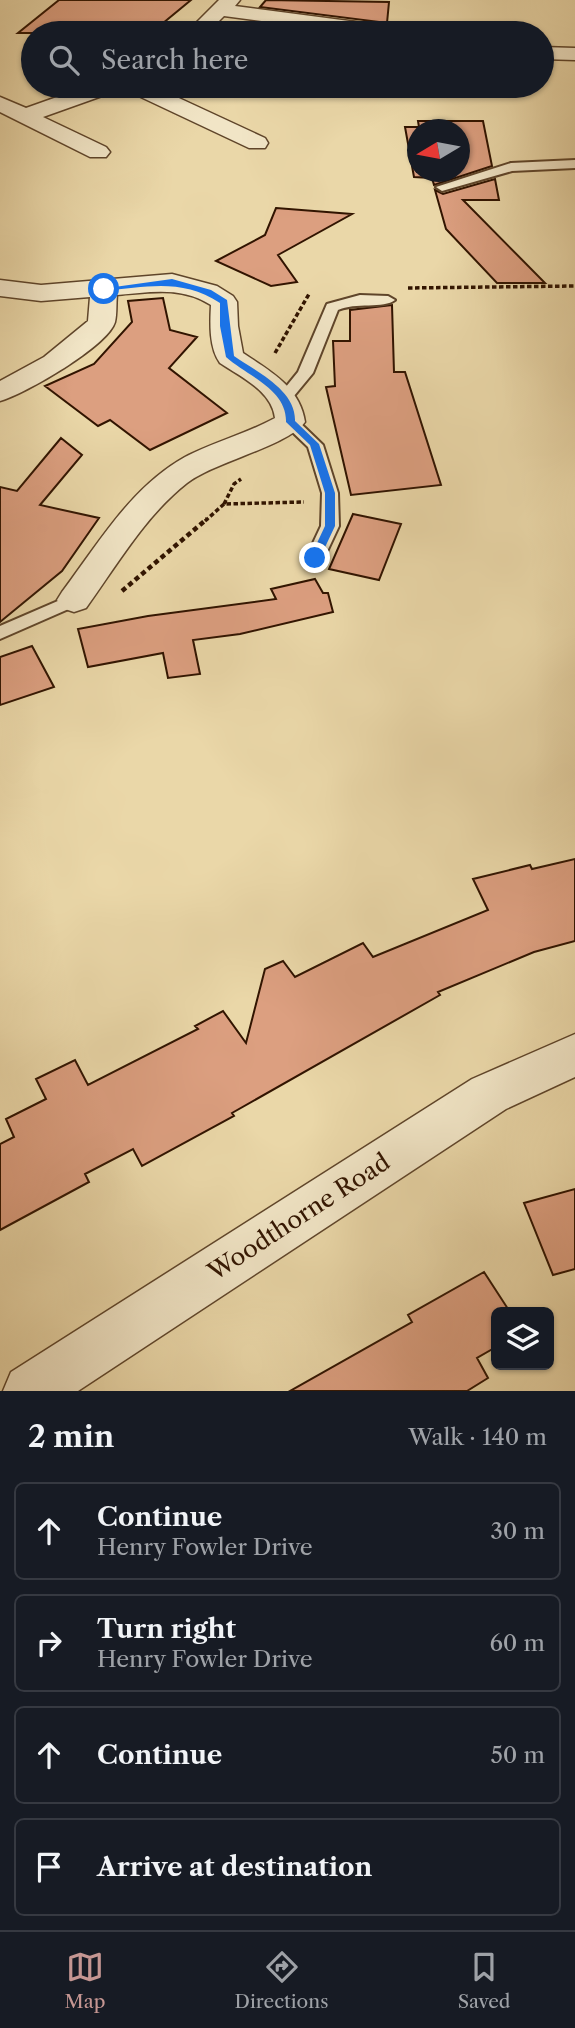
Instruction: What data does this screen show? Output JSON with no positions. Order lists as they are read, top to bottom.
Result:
{
  "streets": {
    "street": ["Woodthorne Road"]
  },
  "north": "left",
  "page": {
    "search": "Search here",
    "heading": ["2 min", "Walk · 140 m"],
    "list": [
      ["Continue", "Henry Fowler Drive", "30 m"],
      ["Turn right", "Henry Fowler Drive", "60 m"],
      ["Continue", "50 m"],
      "Arrive at destination"
    ],
    "nav": ["Map", "Directions", "Saved"]
  }
}
